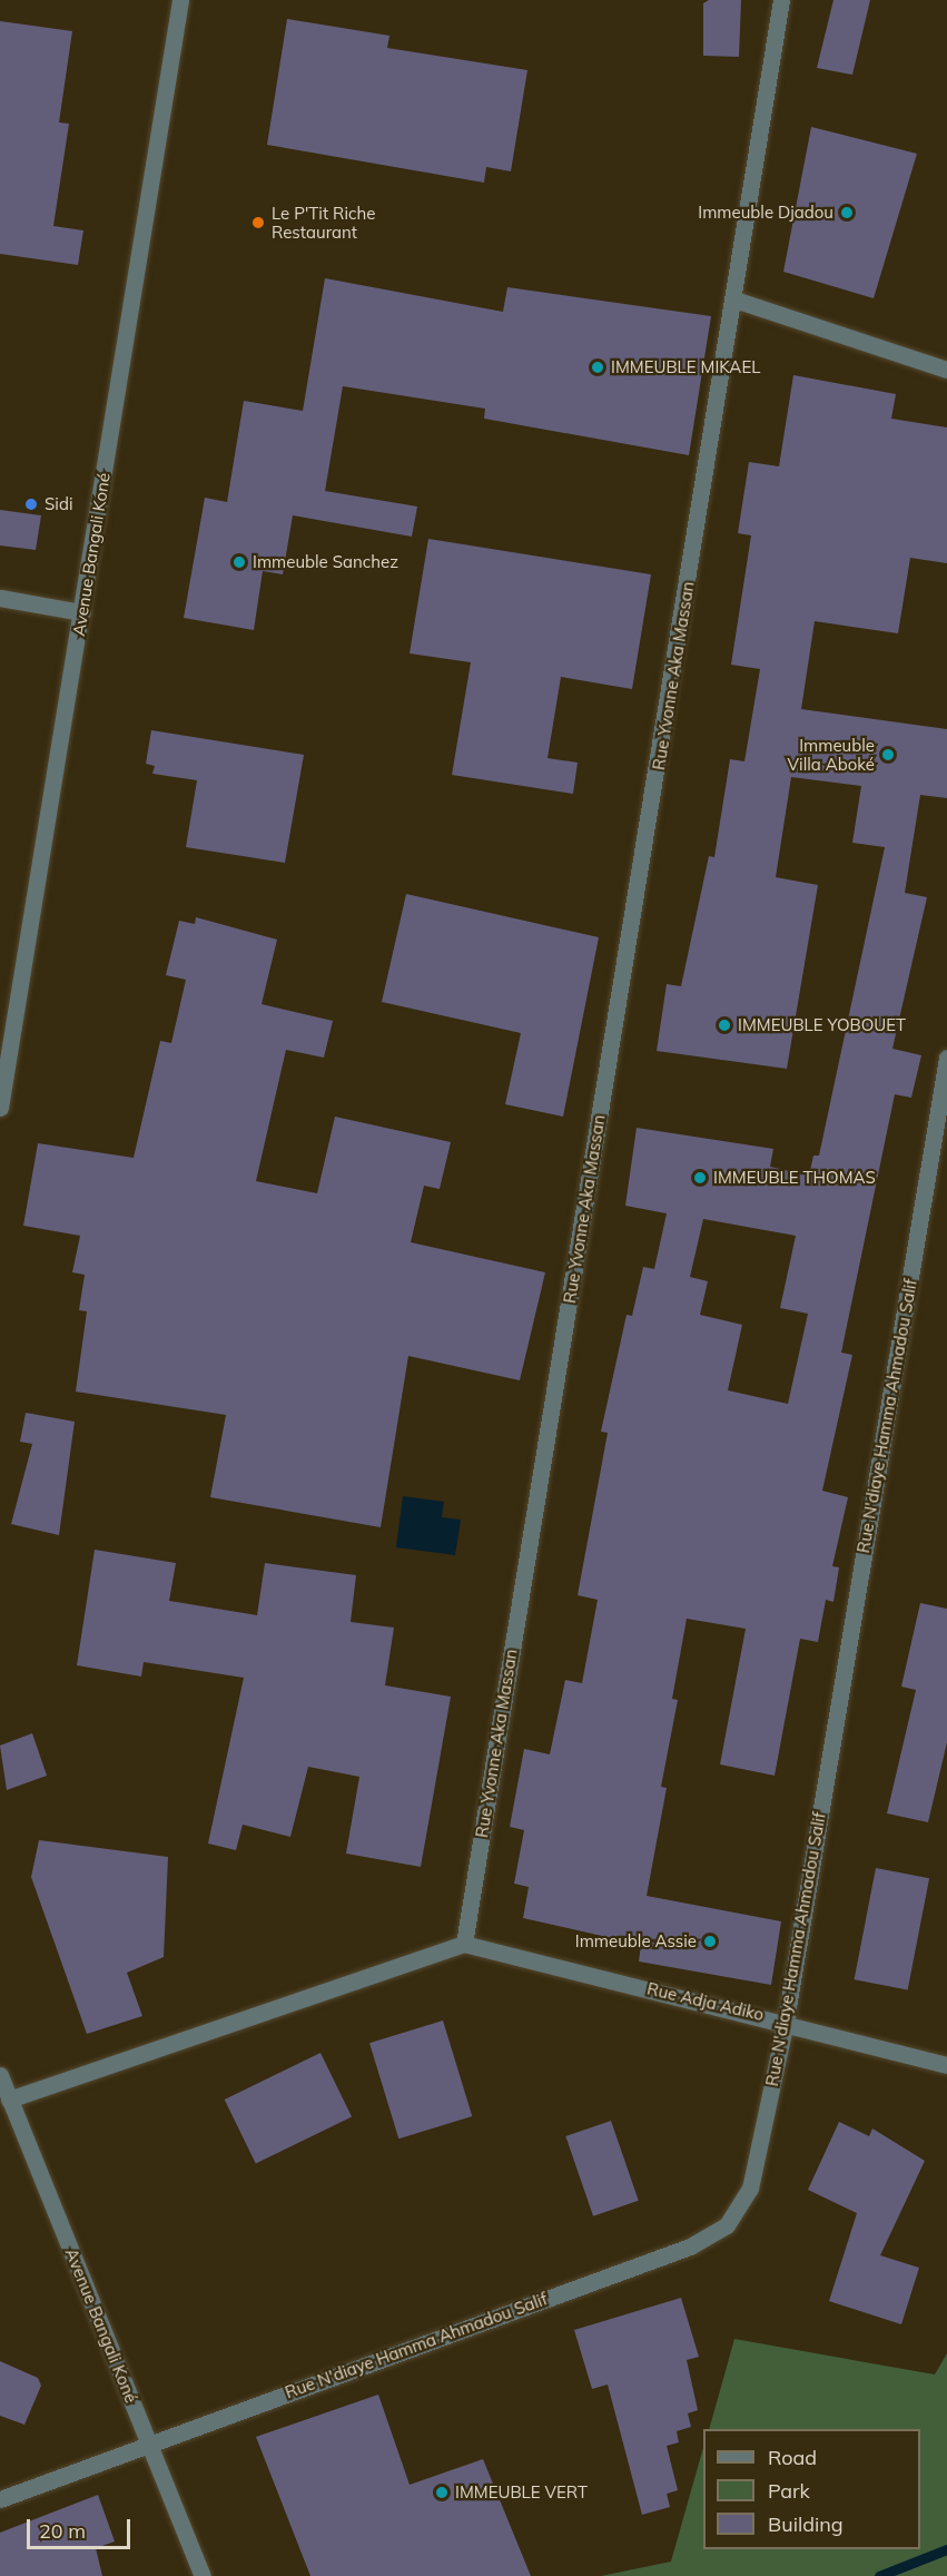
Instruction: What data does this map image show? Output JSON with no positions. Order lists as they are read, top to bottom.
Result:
{
  "streets": {
    "street": [
      "Avenue Bangali Koné",
      "Rue Yvonne Aka Massan",
      "Rue N'diaye Hamma Ahmadou Salif",
      "Rue Adja Adiko"
    ]
  },
  "crossings": [
    ["Avenue Bangali Koné", "Rue N'diaye Hamma Ahmadou Salif"],
    ["Rue Yvonne Aka Massan", "Rue Adja Adiko"],
    ["Rue N'diaye Hamma Ahmadou Salif", "Rue Adja Adiko"]
  ],
  "places": [
    "Immeuble Djadou",
    "Le P'Tit Riche Restaurant",
    "IMMEUBLE MIKAEL",
    "Sidi",
    "Immeuble Sanchez",
    "Immeuble Villa Aboké",
    "IMMEUBLE YOBOUET",
    "IMMEUBLE THOMAS",
    "Immeuble Assie",
    "IMMEUBLE VERT"
  ],
  "legend": ["Road", "Park", "Building"],
  "scale_bar": "20 m"
}
